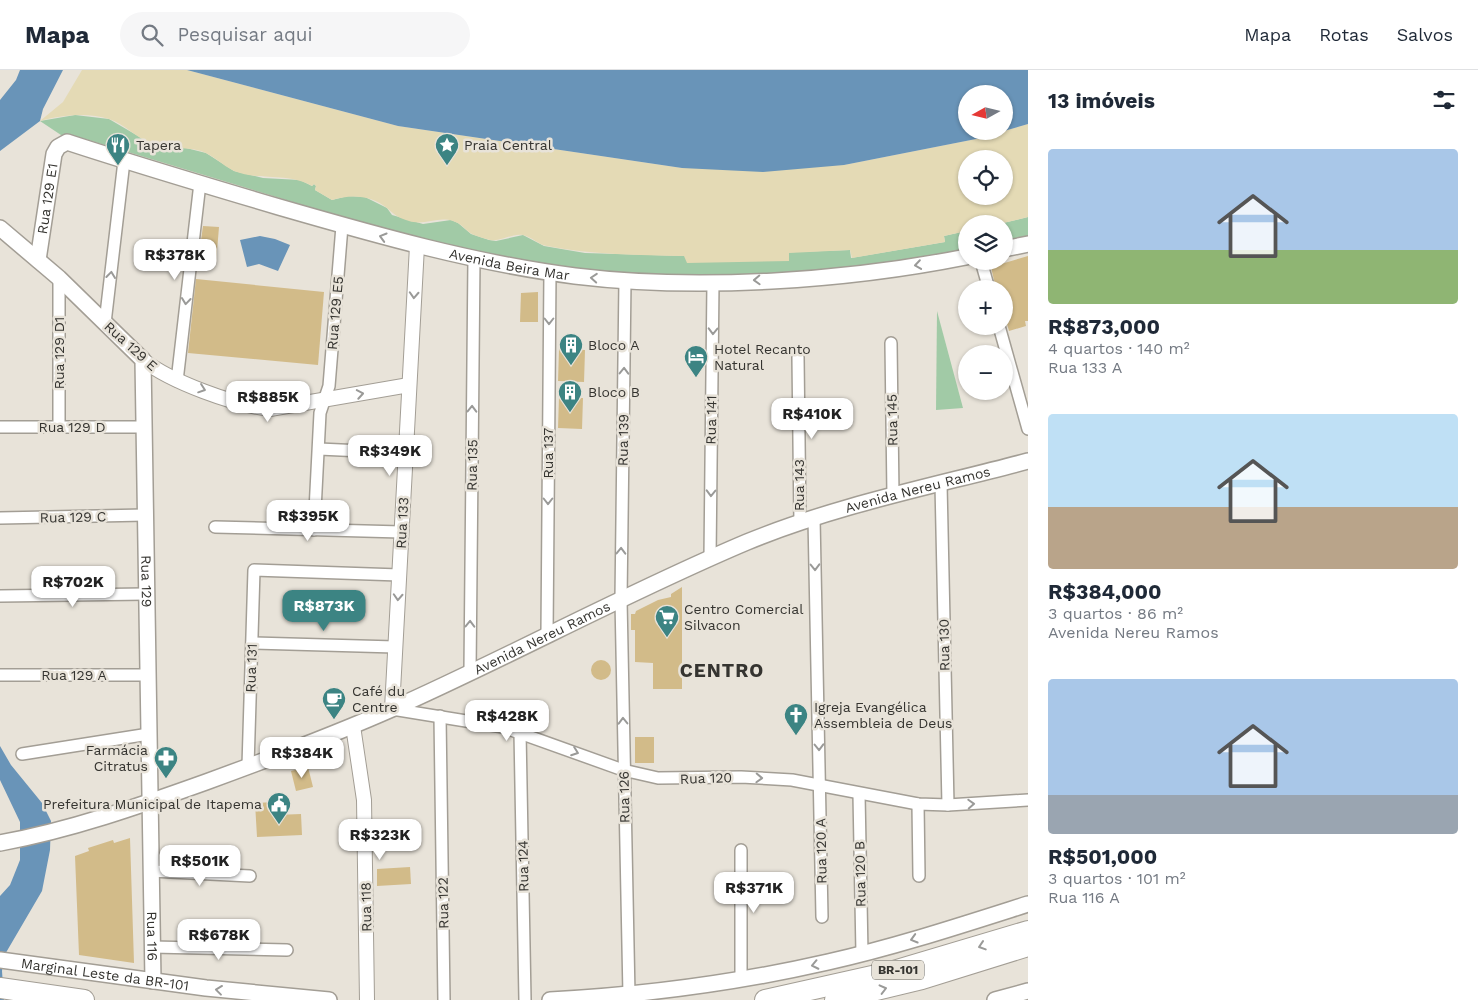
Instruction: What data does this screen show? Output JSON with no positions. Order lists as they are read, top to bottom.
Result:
{
  "streets": {
    "highway": ["BR-101"],
    "main road": [
      "Rua 129 E1",
      "Avenida Beira Mar",
      "Rua 129 E",
      "Avenida Nereu Ramos",
      "Rua 129",
      "Rua 116",
      "Marginal Leste da BR-101"
    ],
    "street": [
      "Rua 129 E5",
      "Rua 129 D1",
      "Rua 141",
      "Rua 145",
      "Rua 129 D",
      "Rua 139",
      "Rua 137",
      "Rua 135",
      "Rua 143",
      "Rua 129 C",
      "Rua 133",
      "Rua 130",
      "Rua 131",
      "Rua 129 A",
      "Rua 120",
      "Rua 126",
      "Rua 120 A",
      "Rua 124",
      "Rua 120 B",
      "Rua 122",
      "Rua 118"
    ]
  },
  "crossings": [
    ["Rua 129 E1", "Avenida Beira Mar"],
    ["Rua 129 E1", "Rua 129 E"],
    ["Avenida Beira Mar", "Rua 129 E5"],
    ["Avenida Beira Mar", "Rua 141"],
    ["Avenida Beira Mar", "Rua 139"],
    ["Avenida Beira Mar", "Rua 137"],
    ["Avenida Beira Mar", "Rua 135"],
    ["Avenida Beira Mar", "Rua 133"],
    ["Rua 129 E5", "Rua 129 E"],
    ["Rua 129 E", "Rua 129 D1"],
    ["Rua 129 E", "Rua 133"],
    ["Rua 129 E", "Rua 129"],
    ["Rua 129 D1", "Rua 129 D"],
    ["Rua 141", "Avenida Nereu Ramos"],
    ["Rua 145", "Avenida Nereu Ramos"],
    ["Rua 129 D", "Rua 129"],
    ["Rua 139", "Avenida Nereu Ramos"],
    ["Rua 139", "Rua 126"],
    ["Rua 137", "Avenida Nereu Ramos"],
    ["Rua 135", "Avenida Nereu Ramos"],
    ["Rua 143", "Avenida Nereu Ramos"],
    ["Rua 143", "Rua 120"],
    ["Rua 143", "Rua 120 A"],
    ["Avenida Nereu Ramos", "Rua 133"],
    ["Avenida Nereu Ramos", "Rua 129"],
    ["Avenida Nereu Ramos", "Rua 130"],
    ["Avenida Nereu Ramos", "Rua 131"],
    ["Avenida Nereu Ramos", "Rua 120"],
    ["Avenida Nereu Ramos", "Rua 126"],
    ["Avenida Nereu Ramos", "Rua 118"],
    ["Avenida Nereu Ramos", "Rua 116"],
    ["Rua 129 C", "Rua 129"],
    ["Rua 133", "Rua 131"],
    ["Rua 133", "Rua 120"],
    ["Rua 129", "Rua 129 A"],
    ["Rua 129", "Rua 116"],
    ["Rua 130", "Rua 120"],
    ["Rua 120", "Rua 126"],
    ["Rua 120", "Rua 120 A"],
    ["Rua 120", "Rua 124"],
    ["Rua 120", "Rua 120 B"],
    ["Rua 120", "Rua 122"],
    ["Rua 116", "Marginal Leste da BR-101"]
  ],
  "one_way": [
    "Avenida Beira Mar",
    "Rua 129 E",
    "Rua 141",
    "Rua 139",
    "Rua 137",
    "Rua 135",
    "Rua 143",
    "Rua 133",
    "Rua 120",
    "Rua 126",
    "Marginal Leste da BR-101"
  ],
  "districts": ["CENTRO"],
  "places": {
    "restaurant": ["Tapera"],
    "place": ["Praia Central"],
    "building": ["Bloco A", "Bloco B"],
    "hotel": ["Hotel Recanto Natural"],
    "supermarket": ["Centro Comercial Silvacon"],
    "cafe": ["Café du Centre"],
    "church": ["Igreja Evangélica Assembleia de Deus"],
    "pharmacy": ["Farmácia Citratus"],
    "public building": ["Prefeitura Municipal de Itapema"]
  },
  "north": "left",
  "page": {
    "header": "Mapa",
    "search": "Pesquisar aqui",
    "nav": ["Mapa", "Rotas", "Salvos"],
    "heading": "13 imóveis",
    "map_buttons": ["+", "−"],
    "list": [
      {
        "name": "R$873,000",
        "note": "4 quartos · 140 m² · Rua 133 A"
      },
      {
        "name": "R$384,000",
        "note": "3 quartos · 86 m² · Avenida Nereu Ramos"
      },
      {
        "name": "R$501,000",
        "note": "3 quartos · 101 m² · Rua 116 A"
      }
    ],
    "price": [
      "R$378K",
      "R$885K",
      "R$410K",
      "R$349K",
      "R$395K",
      "R$702K",
      "R$873K",
      "R$428K",
      "R$384K",
      "R$323K",
      "R$501K",
      "R$371K",
      "R$678K"
    ]
  }
}
